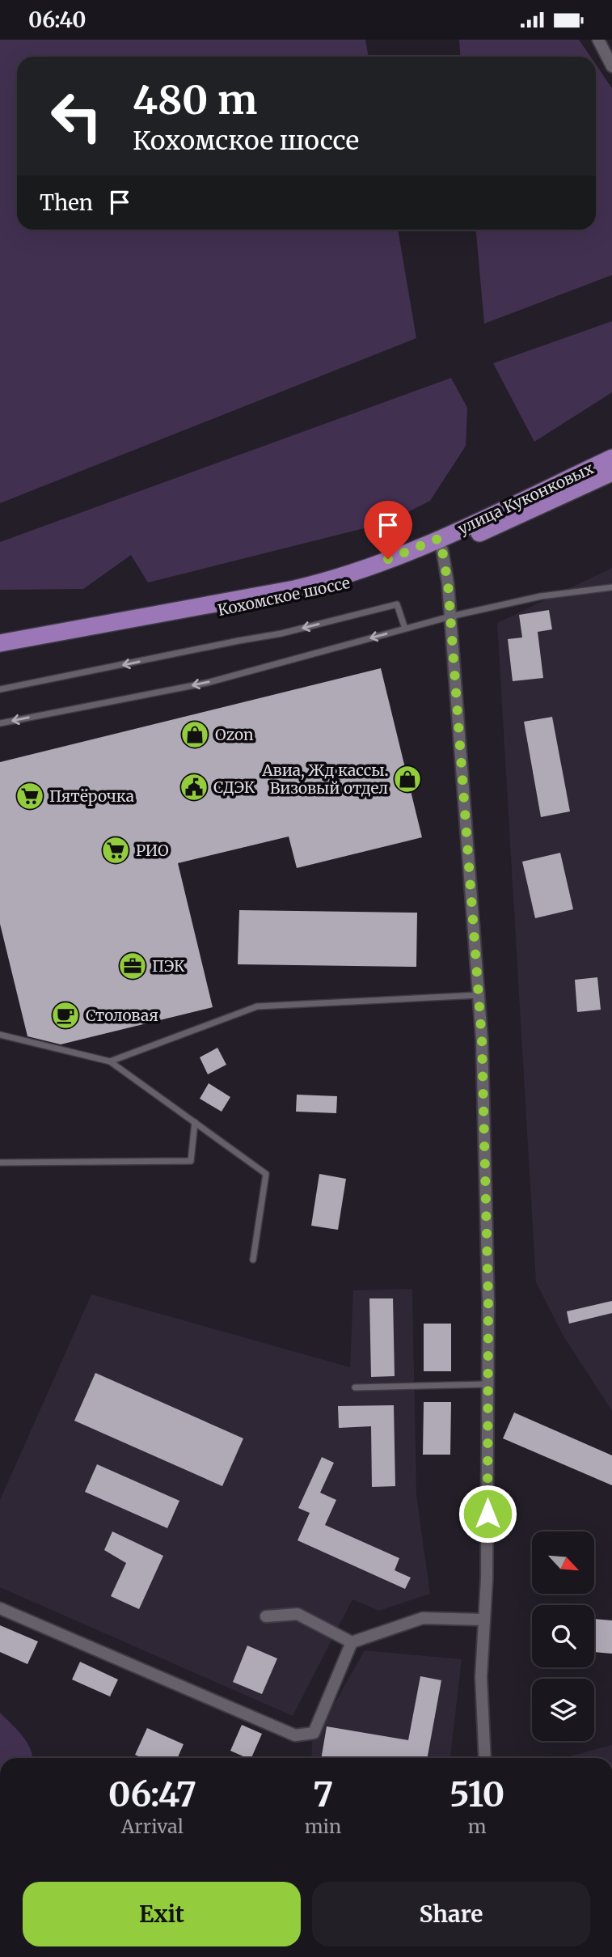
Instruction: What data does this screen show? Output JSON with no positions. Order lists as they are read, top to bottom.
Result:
{
  "streets": {
    "main road": ["улица Куконковых", "Кохомское шоссе"]
  },
  "crossings": [
    ["улица Куконковых", "Кохомское шоссе"]
  ],
  "places": {
    "shop": ["Ozon", "Авиа, Жд кассы. Визовый отдел"],
    "public building": ["СДЭК"],
    "supermarket": ["Пятёрочка", "РИО"],
    "office": ["ПЭК"],
    "cafe": ["Столовая"]
  },
  "north": "bottom right",
  "page": {
    "status": "06:40",
    "turn": ["480 m", "Кохомское шоссе"],
    "then": "Then",
    "eta": [
      "06:47",
      "Arrival",
      "7",
      "min",
      "510",
      "m"
    ],
    "buttons": ["Exit", "Share"]
  }
}
